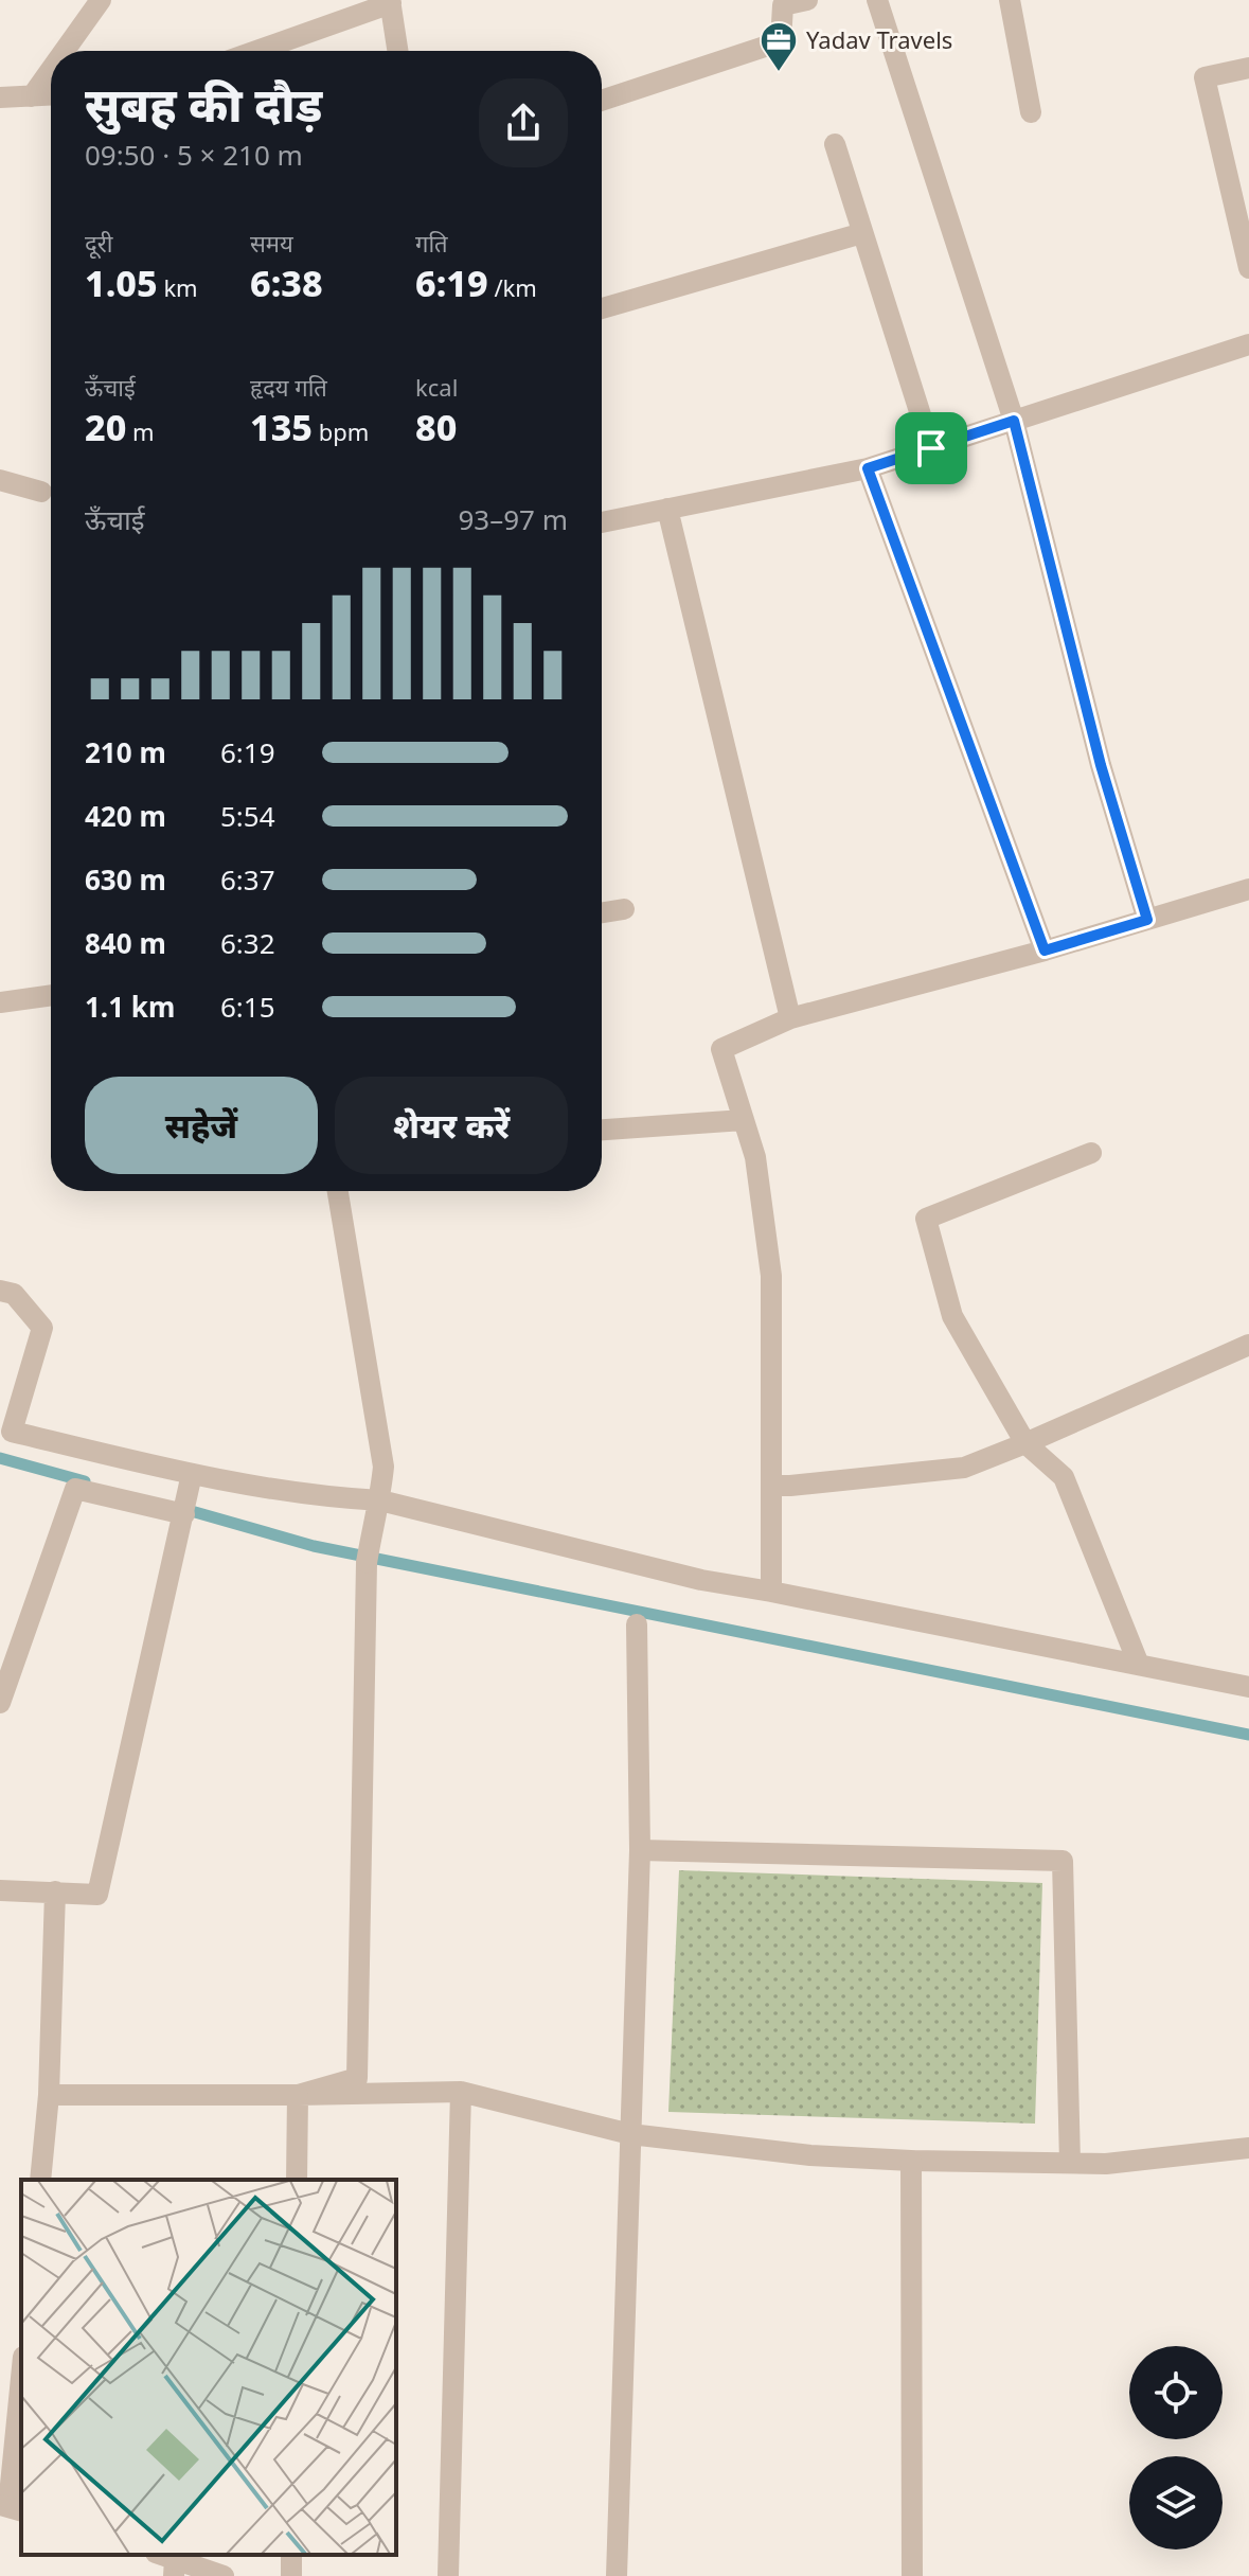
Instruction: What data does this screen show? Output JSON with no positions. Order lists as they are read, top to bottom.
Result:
{
  "places": {
    "office": ["Yadav Travels"]
  },
  "page": {
    "heading": ["सुबह की दौड़", "09:50 · 5 × 210 m"],
    "stats": [
      ["दूरी", "1.05 km"],
      ["समय", "6:38"],
      ["गति", "6:19 /km"],
      ["ऊँचाई", "20 m"],
      ["हृदय गति", "135 bpm"],
      ["kcal", "80"]
    ],
    "chart": ["ऊँचाई", "93–97 m"],
    "list": [
      {
        "name": "210 m",
        "note": "6:19"
      },
      {
        "name": "420 m",
        "note": "5:54"
      },
      {
        "name": "630 m",
        "note": "6:37"
      },
      {
        "name": "840 m",
        "note": "6:32"
      },
      {
        "name": "1.1 km",
        "note": "6:15"
      }
    ],
    "buttons": ["सहेजें", "शेयर करें"]
  }
}
